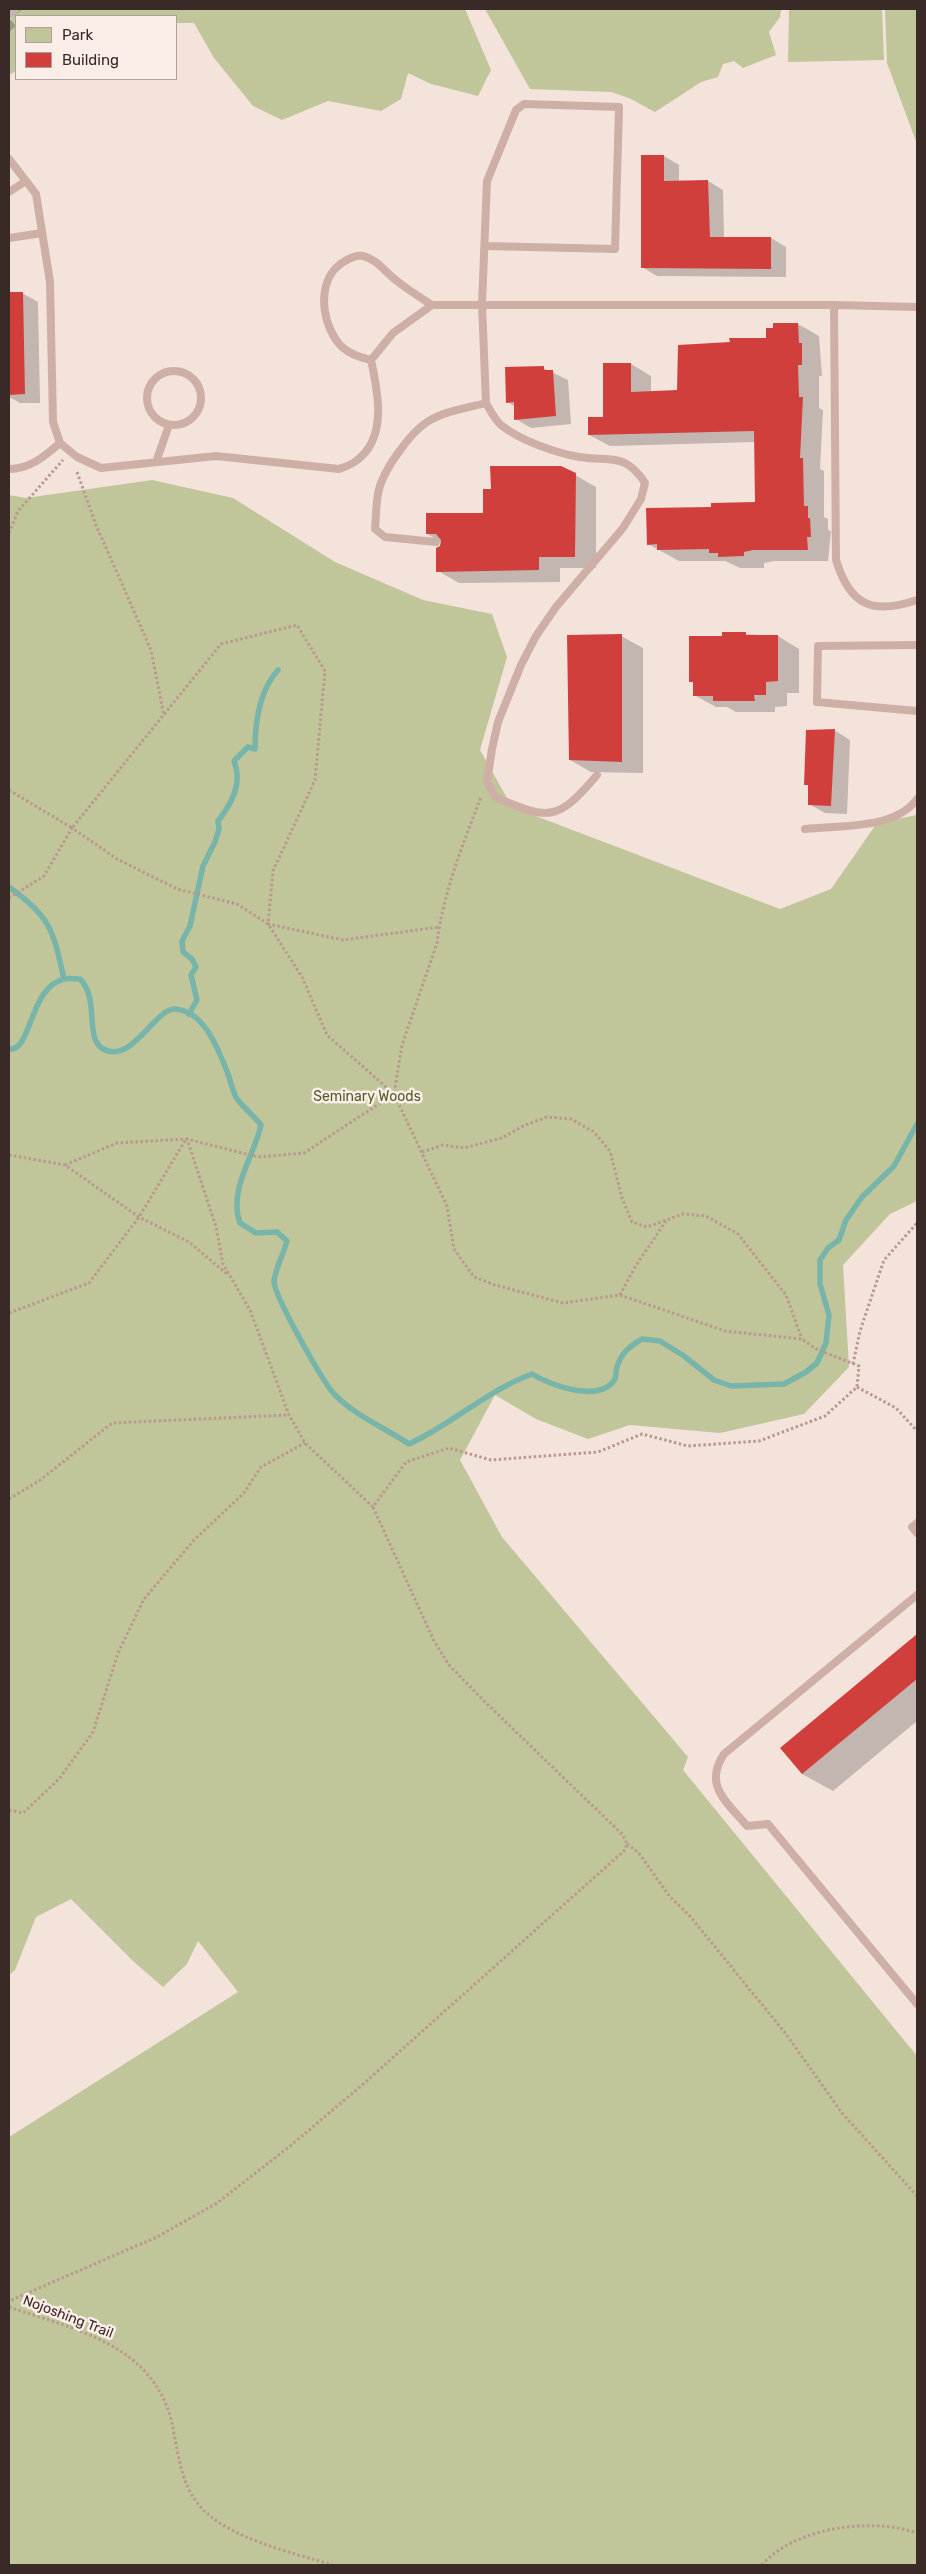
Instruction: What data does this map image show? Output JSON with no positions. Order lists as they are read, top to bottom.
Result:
{
  "streets": {
    "path": ["Nojoshing Trail"]
  },
  "parks": ["Seminary Woods"],
  "legend": ["Park", "Building"]
}
